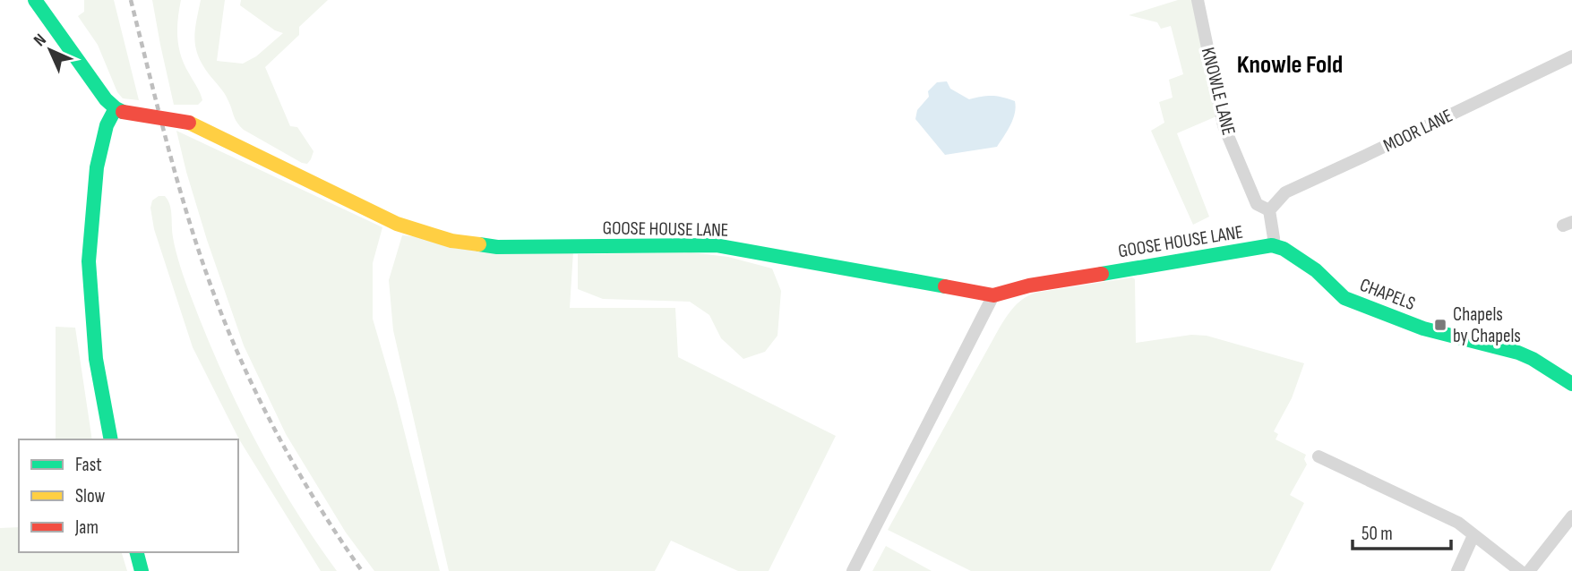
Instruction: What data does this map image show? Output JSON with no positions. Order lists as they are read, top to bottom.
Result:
{
  "streets": {
    "street": [
      "KNOWLE LANE",
      "MOOR LANE",
      "GOOSE HOUSE LANE",
      "CHAPELS"
    ]
  },
  "crossings": [
    ["KNOWLE LANE", "MOOR LANE"],
    ["GOOSE HOUSE LANE", "CHAPELS"]
  ],
  "districts": ["Knowle Fold"],
  "places": {
    "transit": ["Chapels by Chapels"]
  },
  "legend": ["Fast", "Slow", "Jam"],
  "scale_bar": "50 m",
  "north": "top left"
}
